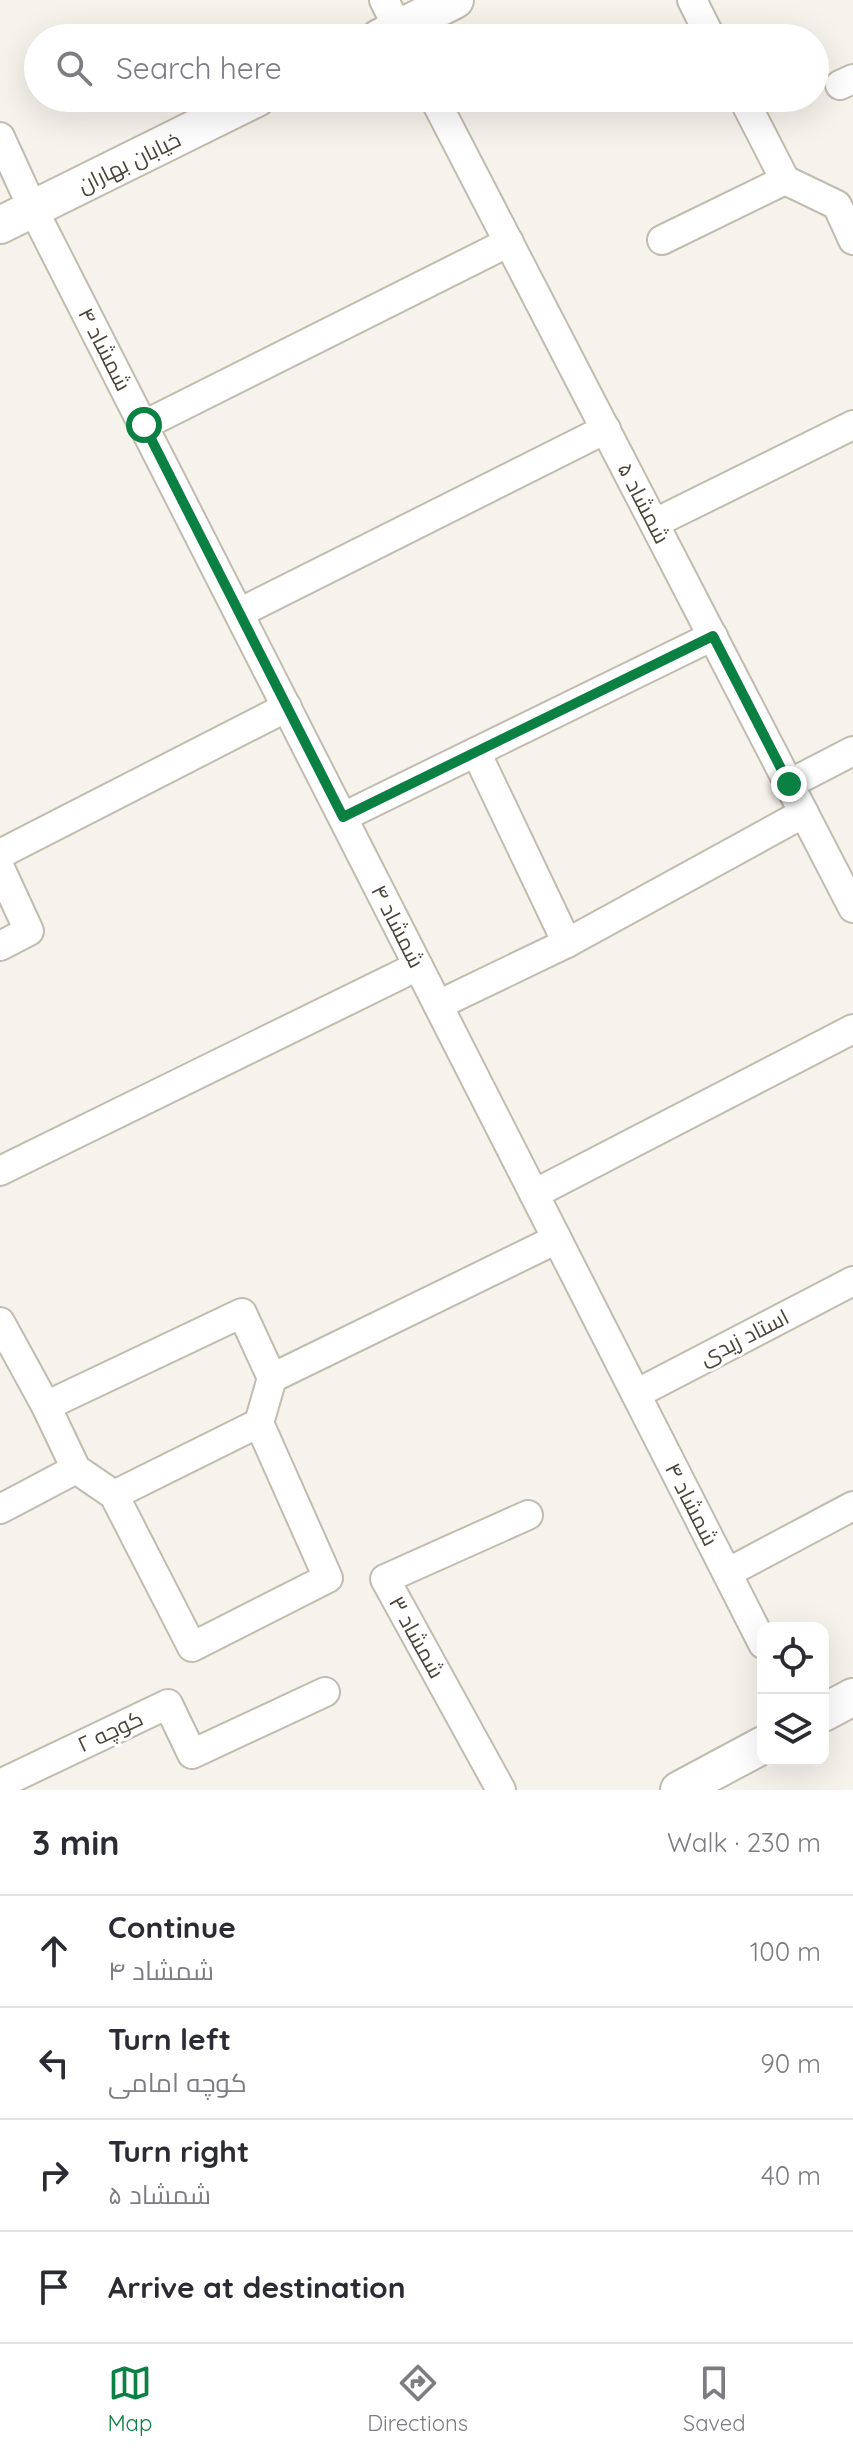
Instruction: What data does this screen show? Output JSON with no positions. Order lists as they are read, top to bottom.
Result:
{
  "streets": {
    "street": [
      "خیابان بهاران",
      "شمشاد ۴",
      "شمشاد ۵",
      "استاد زیدی",
      "شمشاد ۳",
      "کوچه ۲"
    ]
  },
  "crossings": [
    ["خیابان بهاران", "شمشاد ۴"],
    ["شمشاد ۴", "استاد زیدی"]
  ],
  "page": {
    "search": "Search here",
    "heading": ["3 min", "Walk · 230 m"],
    "list": [
      ["Continue", "شمشاد ۴", "100 m"],
      ["Turn left", "کوچه امامی", "90 m"],
      ["Turn right", "شمشاد ۵", "40 m"],
      "Arrive at destination"
    ],
    "nav": ["Map", "Directions", "Saved"]
  }
}
